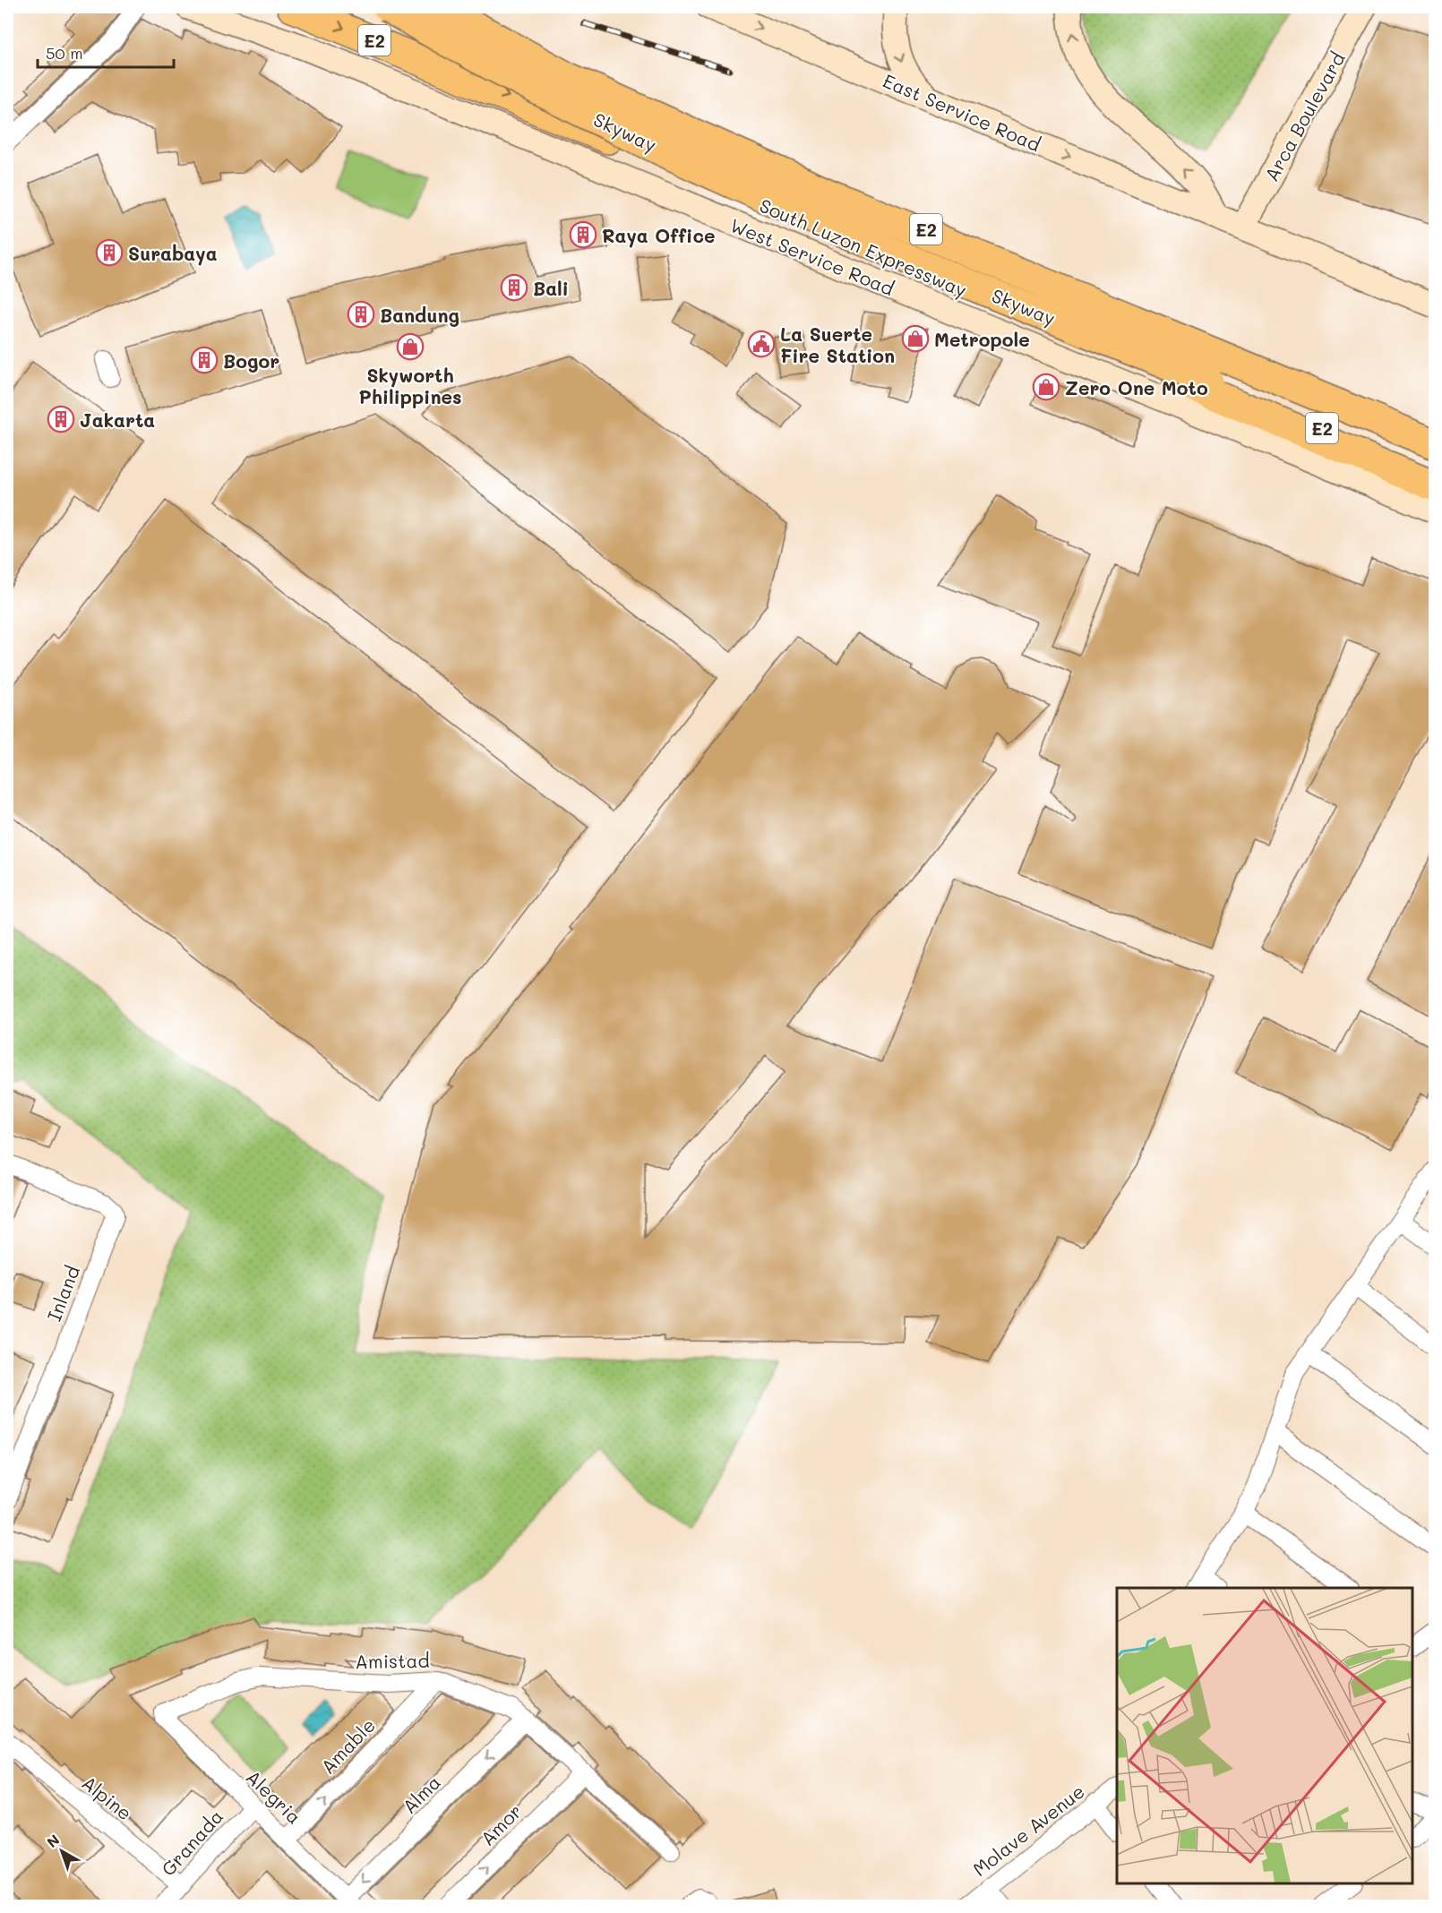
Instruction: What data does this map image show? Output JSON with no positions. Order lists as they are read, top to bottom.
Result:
{
  "streets": {
    "highway": ["E2", "Skyway", "South Luzon Expressway"],
    "main road": ["East Service Road", "Arca Boulevard", "West Service Road"],
    "street": [
      "Inland",
      "Amistad",
      "Amable",
      "Alma",
      "Alegria",
      "Alpine",
      "Amor",
      "Molave Avenue",
      "Granada"
    ]
  },
  "crossings": [
    ["E2", "Skyway"],
    ["East Service Road", "Arca Boulevard"],
    ["Amistad", "Amable"],
    ["Amistad", "Alma"],
    ["Amistad", "Alegria"],
    ["Amistad", "Amor"],
    ["Amable", "Alegria"],
    ["Alma", "Alegria"],
    ["Alegria", "Granada"],
    ["Alpine", "Granada"]
  ],
  "one_way": [
    "East Service Road",
    "Amable",
    "Alma",
    "Amor"
  ],
  "places": {
    "building": [
      "Raya Office",
      "Surabaya",
      "Bali",
      "Bandung",
      "Bogor",
      "Jakarta"
    ],
    "shop": ["Metropole", "Skyworth Philippines", "Zero One Moto"],
    "public building": ["La Suerte Fire Station"]
  },
  "scale_bar": "50 m",
  "north": "top left"
}
